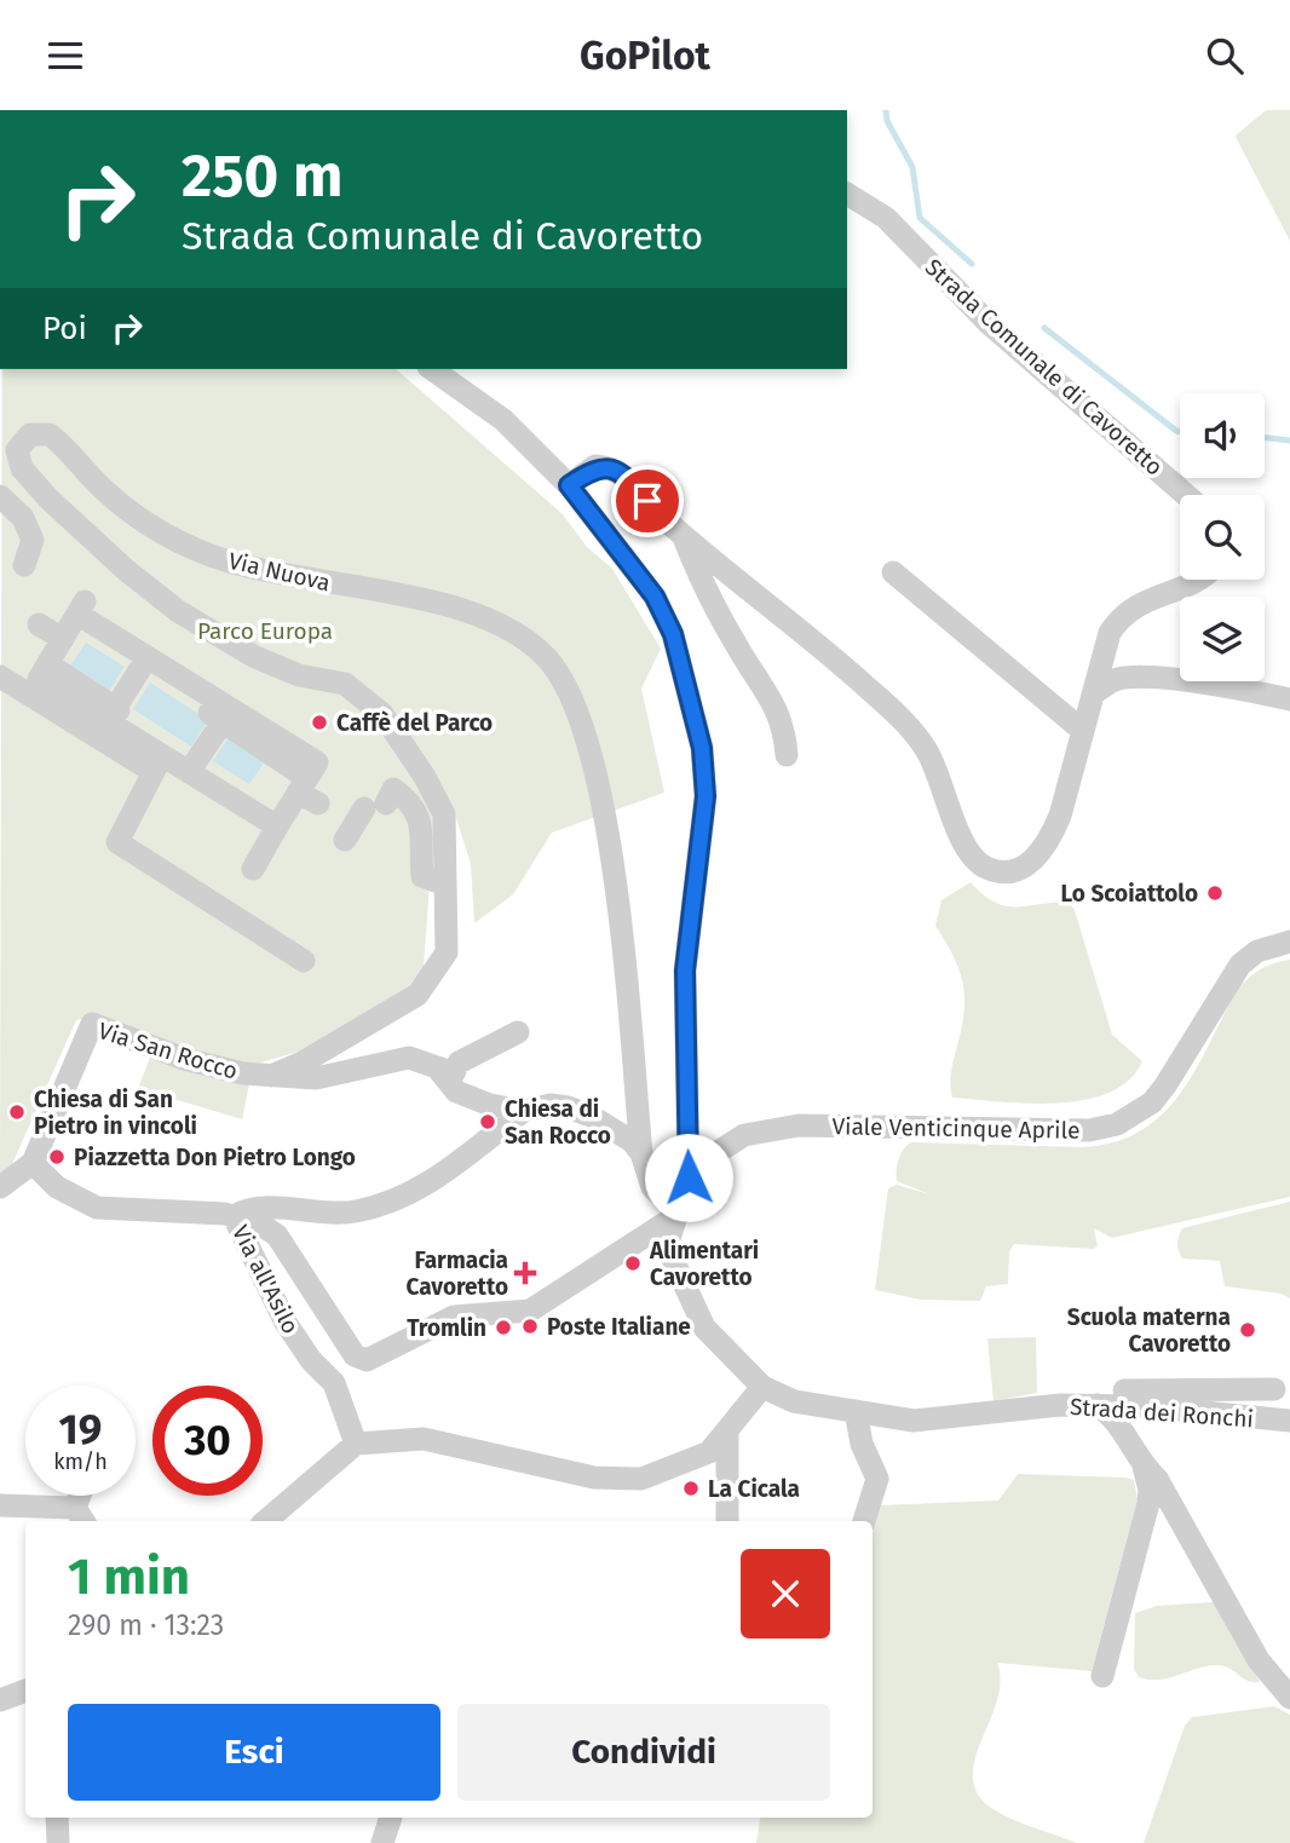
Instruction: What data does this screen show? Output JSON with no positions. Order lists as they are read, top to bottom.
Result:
{
  "streets": {
    "street": [
      "Strada Comunale di Cavoretto",
      "Via Nuova",
      "Via San Rocco",
      "Viale Venticinque Aprile",
      "Via all'Asilo",
      "Strada dei Ronchi"
    ]
  },
  "parks": ["Parco Europa"],
  "places": {
    "other": [
      "Caffè del Parco",
      "Lo Scoiattolo",
      "Chiesa di San Pietro in vincoli",
      "Chiesa di San Rocco",
      "Piazzetta Don Pietro Longo",
      "Alimentari Cavoretto",
      "Poste Italiane",
      "Tromlin",
      "Scuola materna Cavoretto",
      "La Cicala"
    ],
    "health": ["Farmacia Cavoretto"]
  },
  "page": {
    "header": "GoPilot",
    "turn": ["250 m", "Strada Comunale di Cavoretto"],
    "then": "Poi",
    "speed": "19 km/h",
    "limit": "30",
    "heading": ["1 min", "290 m · 13:23"],
    "buttons": ["Esci", "Condividi"]
  }
}
